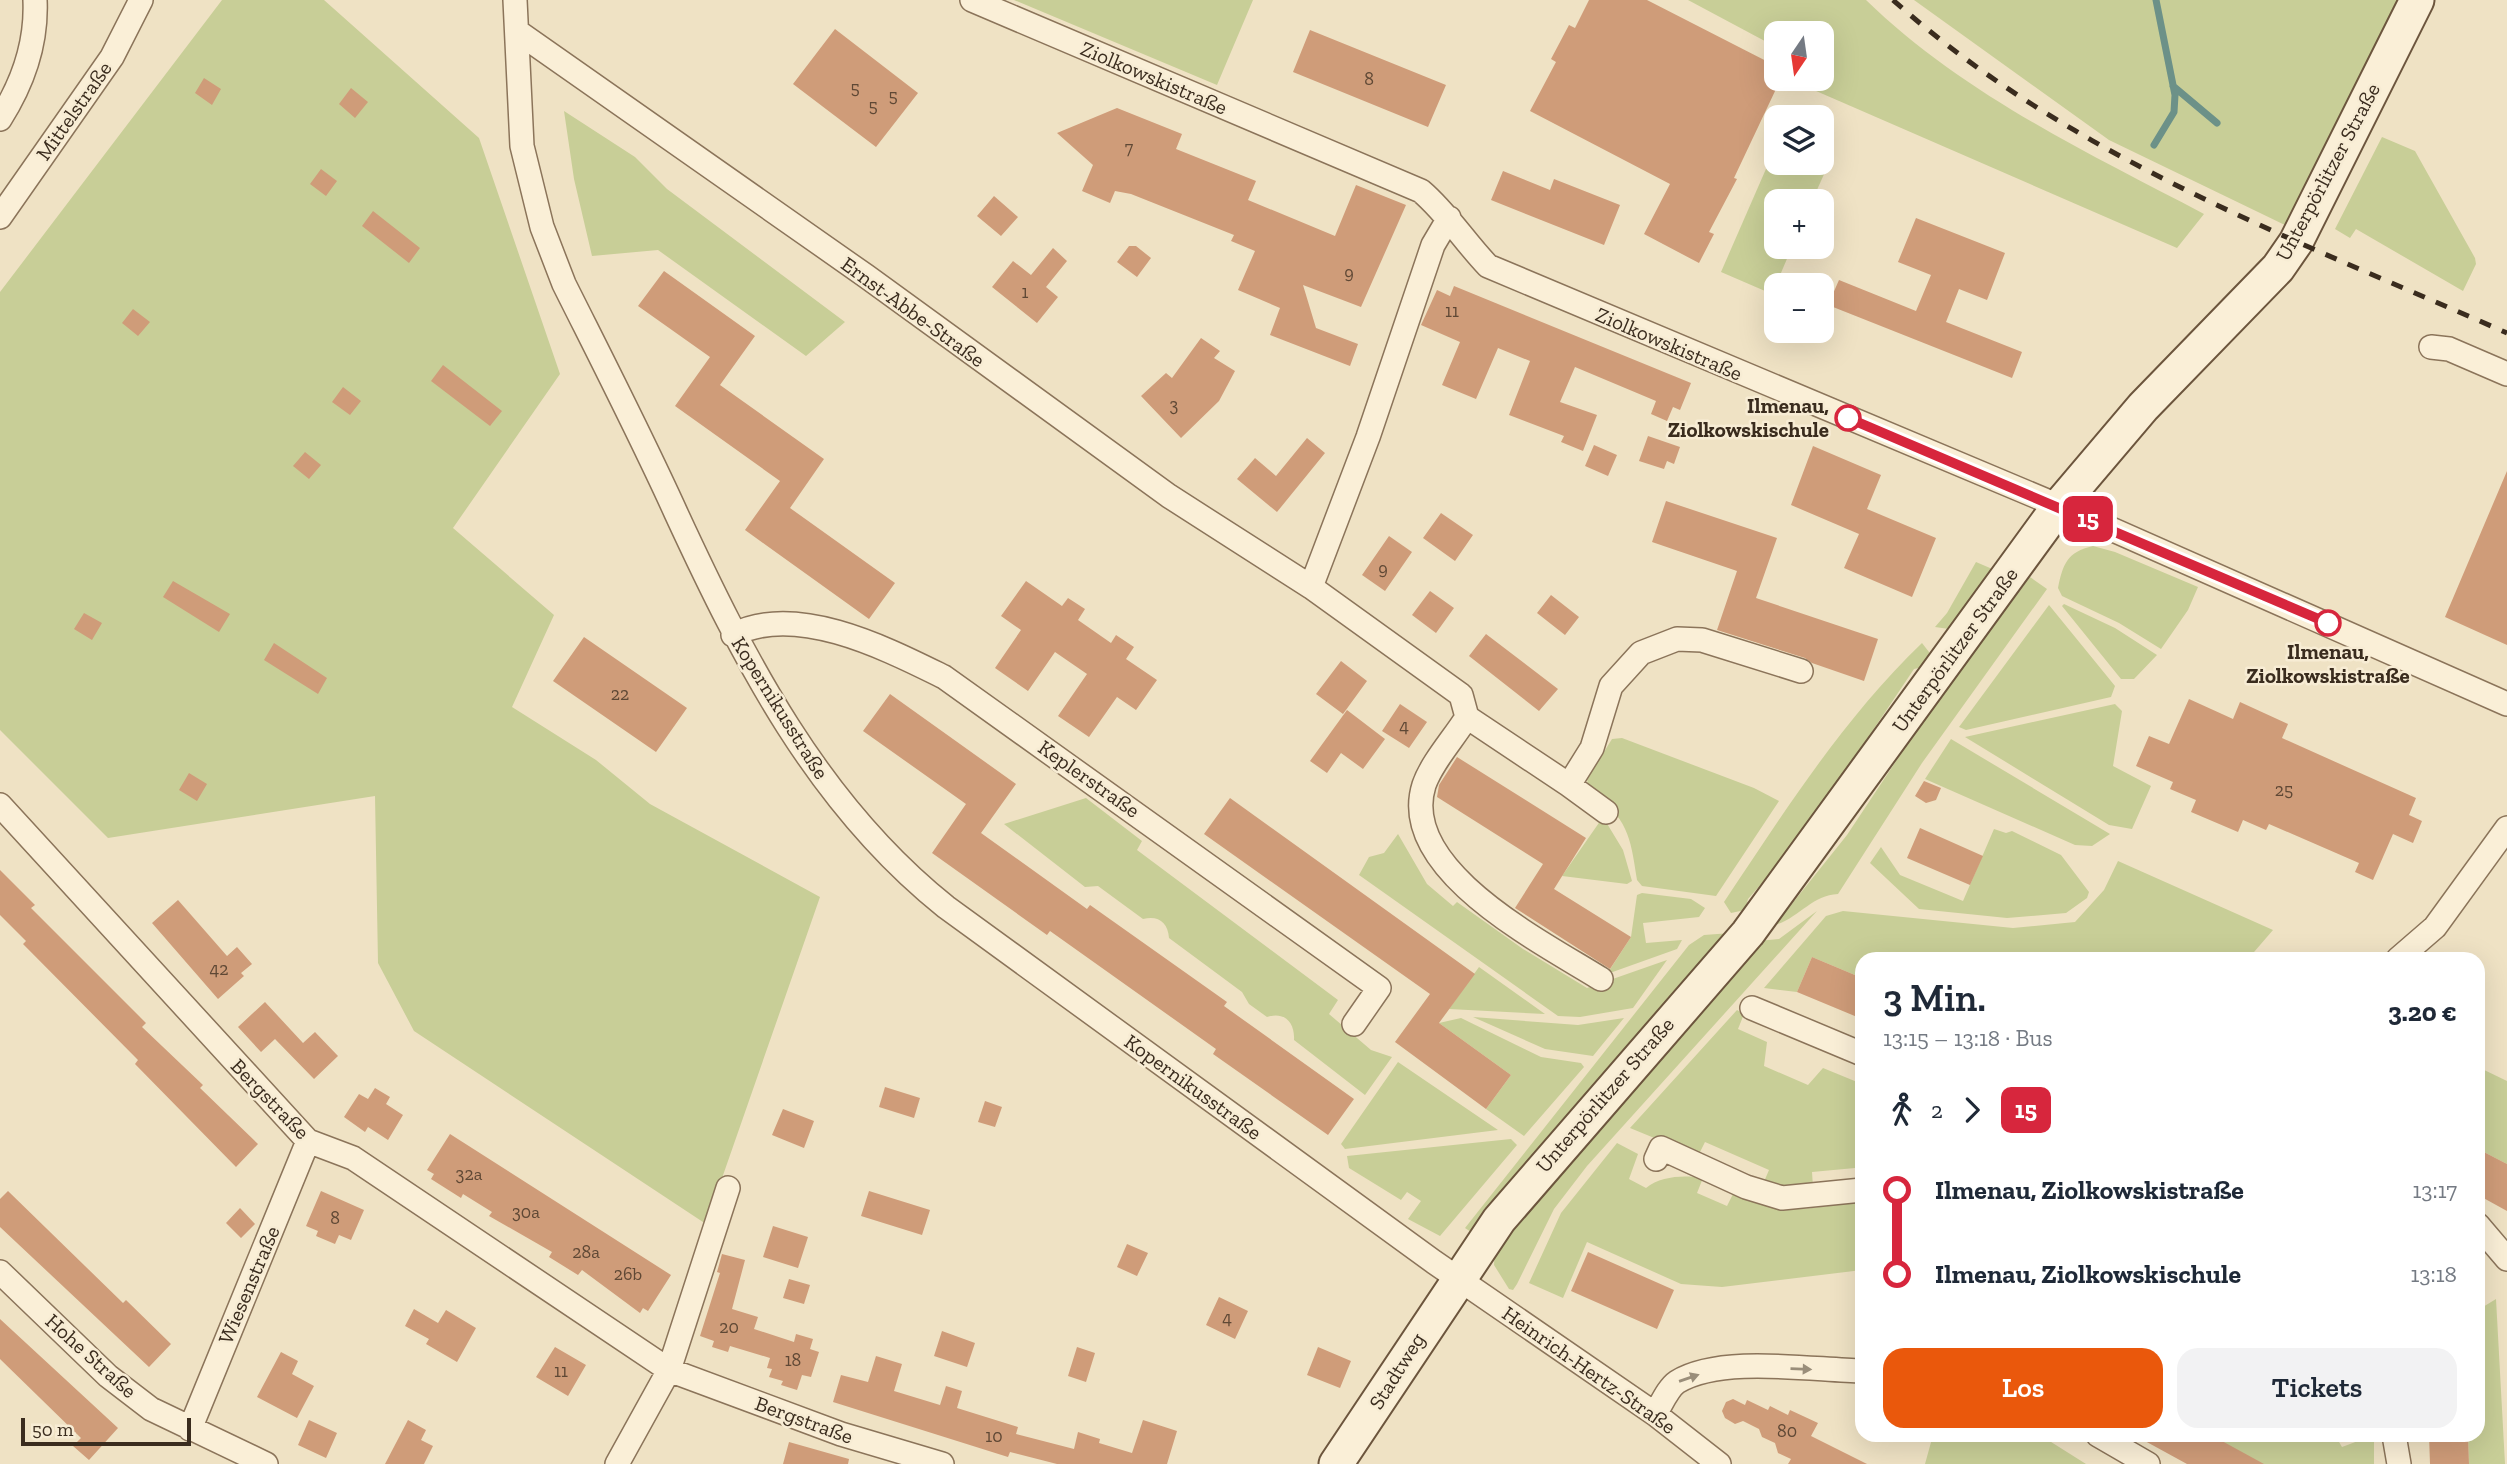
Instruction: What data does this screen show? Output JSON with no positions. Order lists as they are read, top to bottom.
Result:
{
  "streets": {
    "street": [
      "Ziolkowskistraße",
      "Mittelstraße",
      "Unterpörlitzer Straße",
      "Ernst-Abbe-Straße",
      "Kopernikusstraße",
      "Keplerstraße",
      "Bergstraße",
      "Wiesenstraße",
      "Hohe Straße",
      "Heinrich-Hertz-Straße",
      "Stadtweg"
    ]
  },
  "crossings": [
    ["Ziolkowskistraße", "Unterpörlitzer Straße"],
    ["Unterpörlitzer Straße", "Kopernikusstraße"],
    ["Unterpörlitzer Straße", "Heinrich-Hertz-Straße"],
    ["Unterpörlitzer Straße", "Stadtweg"],
    ["Ernst-Abbe-Straße", "Kopernikusstraße"],
    ["Kopernikusstraße", "Keplerstraße"],
    ["Kopernikusstraße", "Heinrich-Hertz-Straße"],
    ["Kopernikusstraße", "Stadtweg"],
    ["Bergstraße", "Wiesenstraße"],
    ["Wiesenstraße", "Hohe Straße"],
    ["Heinrich-Hertz-Straße", "Stadtweg"]
  ],
  "places": ["Ilmenau, Ziolkowskischule", "Ilmenau, Ziolkowskistraße"],
  "lines": ["bus line 15"],
  "house_numbers": [
    "8",
    "5",
    "5",
    "5",
    "7",
    "9",
    "1",
    "11",
    "3",
    "9",
    "22",
    "4",
    "25",
    "42",
    "32a",
    "30a",
    "8",
    "28a",
    "26b",
    "4",
    "20",
    "18",
    "11",
    "80",
    "10"
  ],
  "scale_bar": "50 m",
  "north": "bottom",
  "page": {
    "on_map": "15",
    "map_buttons": ["+", "−"],
    "heading": ["3 Min.", "13:15 – 13:18 · Bus", "3.20 €"],
    "legs": ["2", "15"],
    "list": [
      {
        "name": "Ilmenau, Ziolkowskistraße",
        "value": "13:17"
      },
      {
        "name": "Ilmenau, Ziolkowskischule",
        "value": "13:18"
      }
    ],
    "buttons": ["Los", "Tickets"],
    "scale": "50 m"
  }
}
